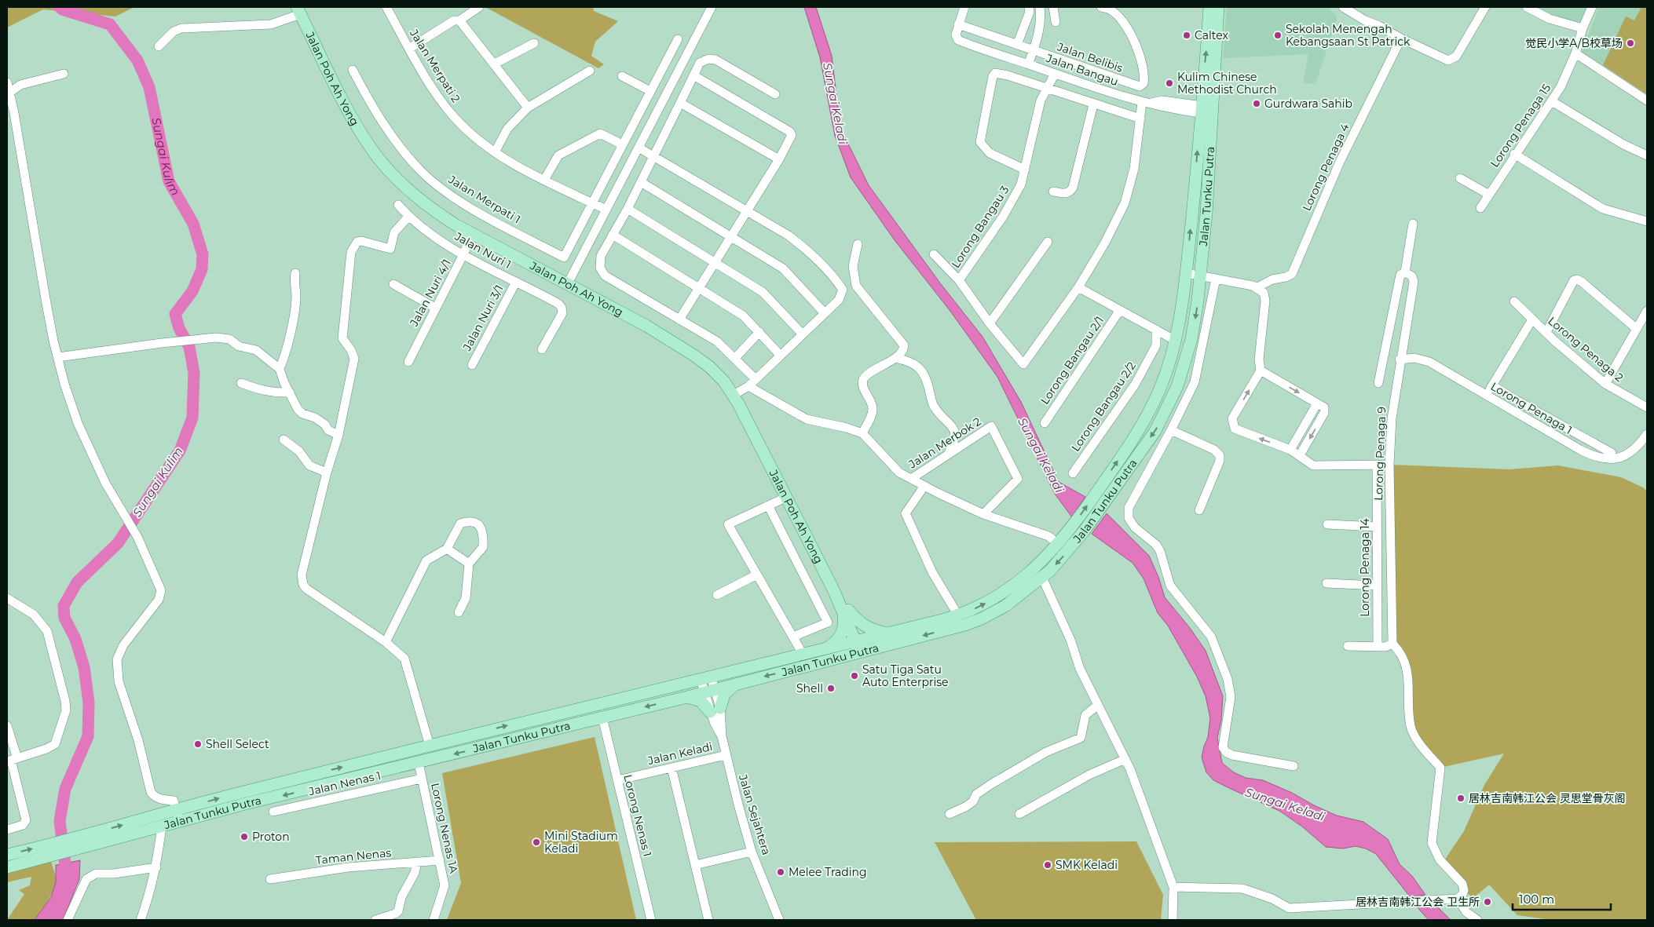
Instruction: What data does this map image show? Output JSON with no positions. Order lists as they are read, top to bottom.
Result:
{
  "streets": {
    "main road": ["Jalan Poh Ah Yong", "Jalan Tunku Putra"],
    "street": [
      "Jalan Belibis",
      "Jalan Merpati 2",
      "Jalan Bangau",
      "Lorong Penaga 15",
      "Lorong Penaga 4",
      "Jalan Merpati 1",
      "Lorong Bangau 3",
      "Jalan Nuri 1",
      "Jalan Nuri 4/1",
      "Jalan Nuri 3/1",
      "Lorong Penaga 2",
      "Lorong Bangau 2/1",
      "Lorong Bangau 2/2",
      "Lorong Penaga 1",
      "Jalan Merbok 2",
      "Lorong Penaga 9",
      "Lorong Penaga 14",
      "Jalan Keladi",
      "Jalan Nenas 1",
      "Jalan Sejahtera",
      "Lorong Nenas 1",
      "Lorong Nenas 1A",
      "Taman Nenas"
    ]
  },
  "crossings": [
    ["Jalan Belibis", "Jalan Bangau"],
    ["Jalan Merpati 2", "Jalan Merpati 1"],
    ["Jalan Bangau", "Lorong Bangau 3"],
    ["Jalan Poh Ah Yong", "Jalan Tunku Putra"],
    ["Jalan Poh Ah Yong", "Jalan Nuri 4/1"],
    ["Jalan Tunku Putra", "Jalan Sejahtera"],
    ["Jalan Tunku Putra", "Lorong Nenas 1"],
    ["Jalan Tunku Putra", "Lorong Nenas 1A"],
    ["Jalan Nuri 1", "Jalan Nuri 4/1"],
    ["Jalan Nuri 1", "Jalan Nuri 3/1"],
    ["Lorong Penaga 1", "Lorong Penaga 9"],
    ["Jalan Keladi", "Jalan Sejahtera"],
    ["Jalan Keladi", "Lorong Nenas 1"],
    ["Jalan Nenas 1", "Lorong Nenas 1A"],
    ["Lorong Nenas 1A", "Taman Nenas"]
  ],
  "water": ["Sungai Keladi", "Sungai Kulim"],
  "places": [
    "Caltex",
    "Sekolah Menengah Kebangsaan St Patrick",
    "觉民小学A/B校草场",
    "Kulim Chinese Methodist Church",
    "Gurdwara Sahib",
    "Satu Tiga Satu Auto Enterprise",
    "Shell",
    "Shell Select",
    "居林吉南韩江公会 灵思堂骨灰阁",
    "Proton",
    "Mini Stadium Keladi",
    "SMK Keladi",
    "Melee Trading",
    "居林吉南韩江公会 卫生所"
  ],
  "scale_bar": "100 m"
}
